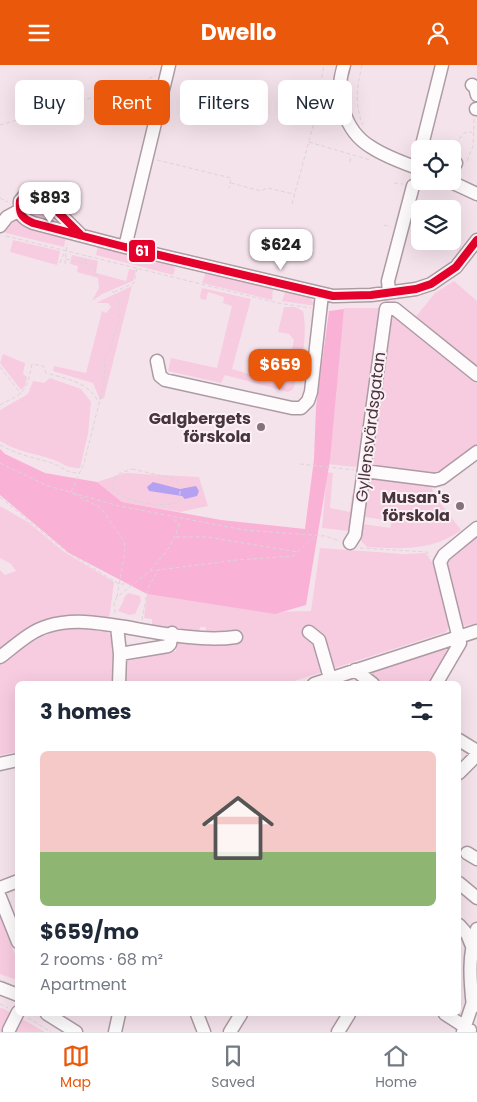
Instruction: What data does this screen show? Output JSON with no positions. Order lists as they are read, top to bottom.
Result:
{
  "streets": {
    "street": ["Gyllensvärdsgatan"]
  },
  "places": ["Galgbergets förskola", "Musan's förskola"],
  "lines": ["transit line 61"],
  "page": {
    "header": "Dwello",
    "chip": [
      "Buy",
      "Rent",
      "Filters",
      "New"
    ],
    "price": ["$893", "$624", "$659"],
    "heading": "3 homes",
    "list": [
      {
        "name": "$659/mo",
        "note": "2 rooms · 68 m² · Apartment"
      }
    ],
    "tabs": ["Map", "Saved", "Home"]
  }
}
